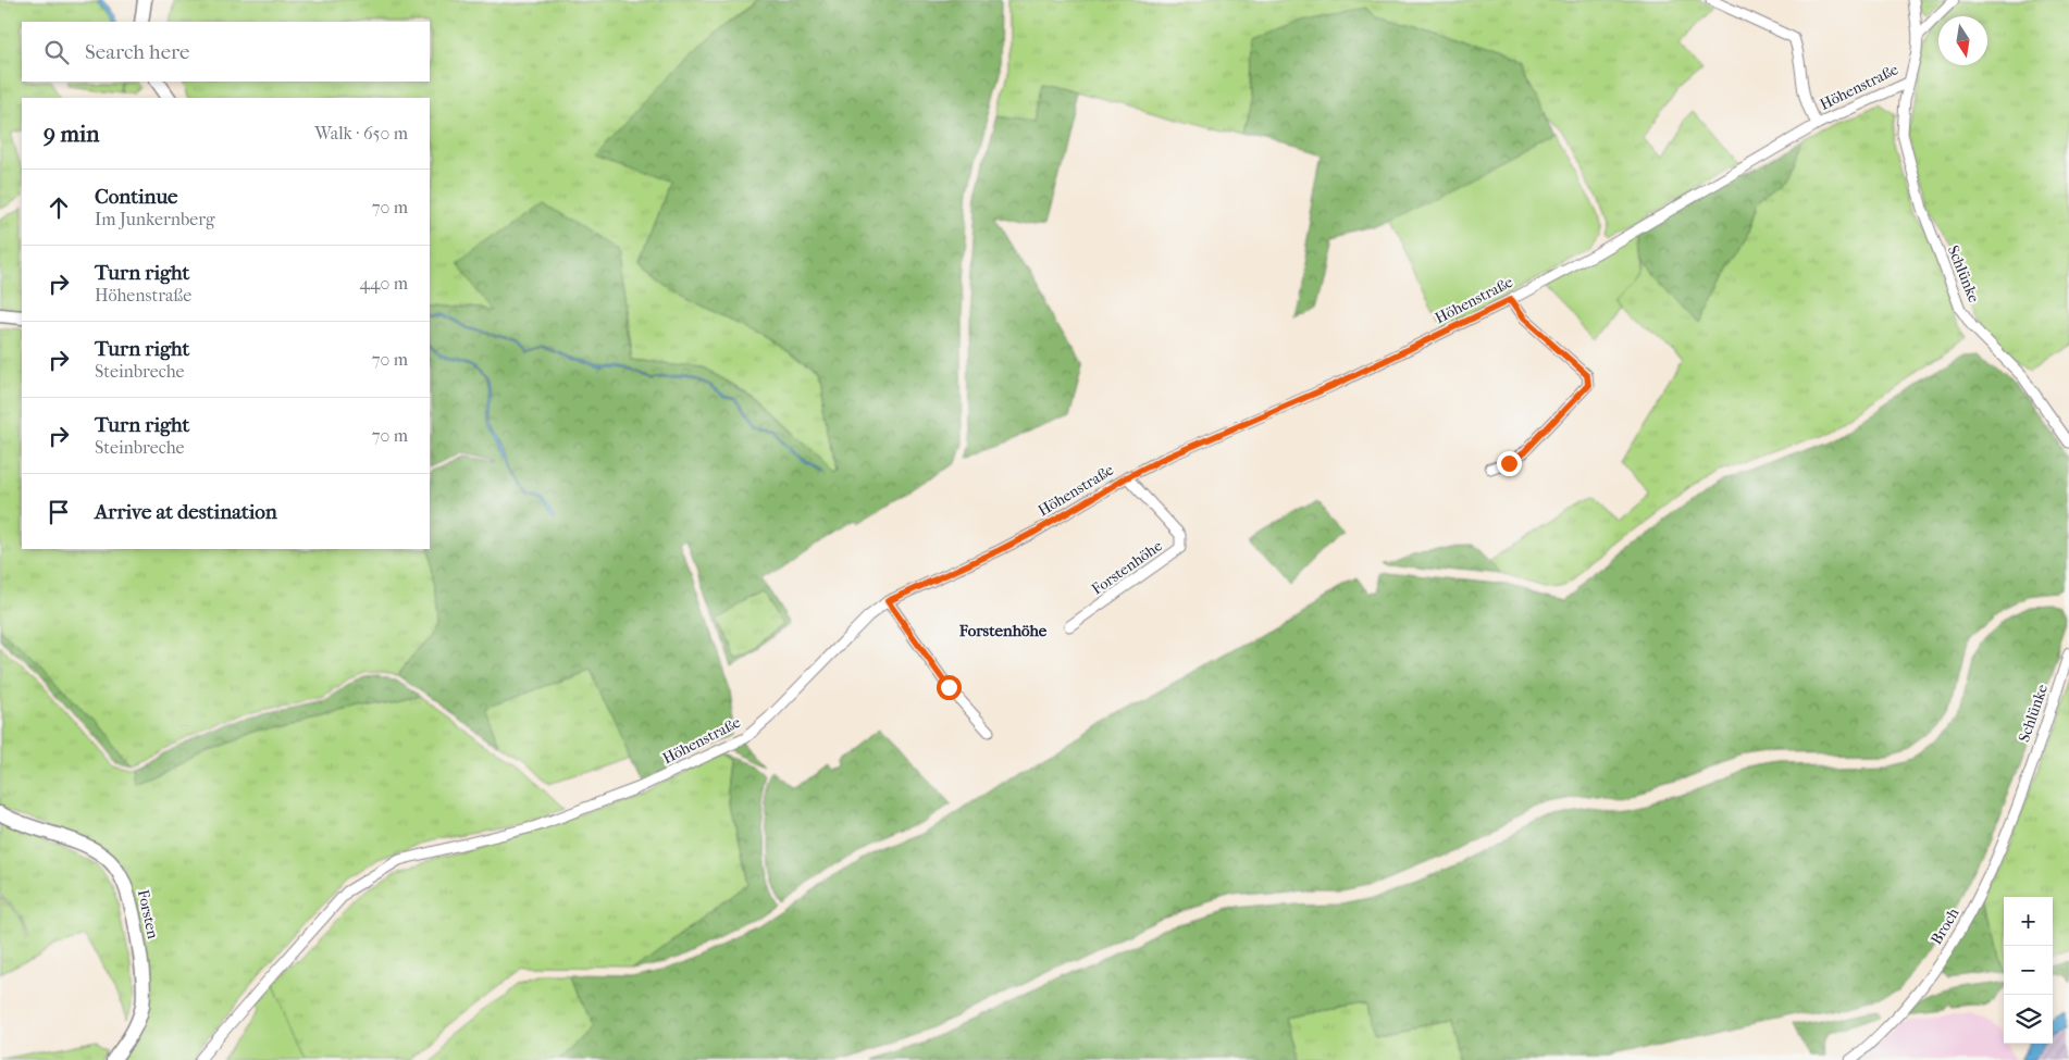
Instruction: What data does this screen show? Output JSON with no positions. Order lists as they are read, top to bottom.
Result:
{
  "streets": {
    "street": [
      "Höhenstraße",
      "Schlünke",
      "Forstenhöhe",
      "Forsten",
      "Broch"
    ]
  },
  "crossings": [
    ["Höhenstraße", "Schlünke"],
    ["Höhenstraße", "Forstenhöhe"],
    ["Schlünke", "Broch"]
  ],
  "districts": ["Forstenhöhe"],
  "north": "bottom",
  "page": {
    "search": "Search here",
    "heading": ["9 min", "Walk · 650 m"],
    "list": [
      ["Continue", "Im Junkernberg", "70 m"],
      ["Turn right", "Höhenstraße", "440 m"],
      ["Turn right", "Steinbreche", "70 m"],
      ["Turn right", "Steinbreche", "70 m"],
      "Arrive at destination"
    ],
    "map_buttons": ["+", "−"]
  }
}
